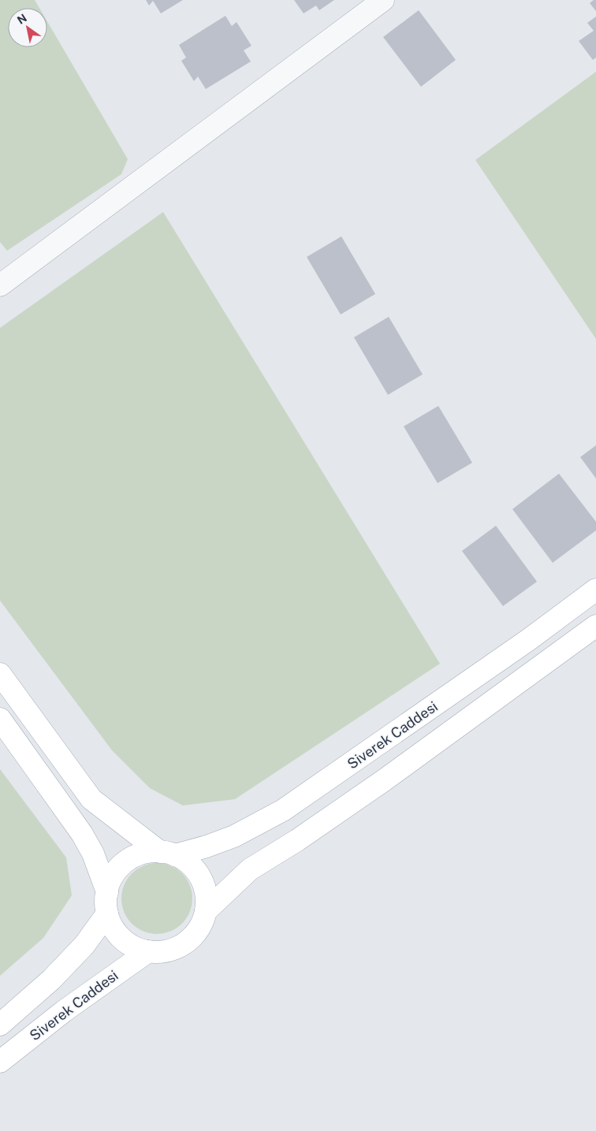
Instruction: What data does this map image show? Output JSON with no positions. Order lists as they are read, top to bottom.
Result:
{
  "streets": {
    "main road": ["Siverek Caddesi"]
  },
  "north": "top left"
}
